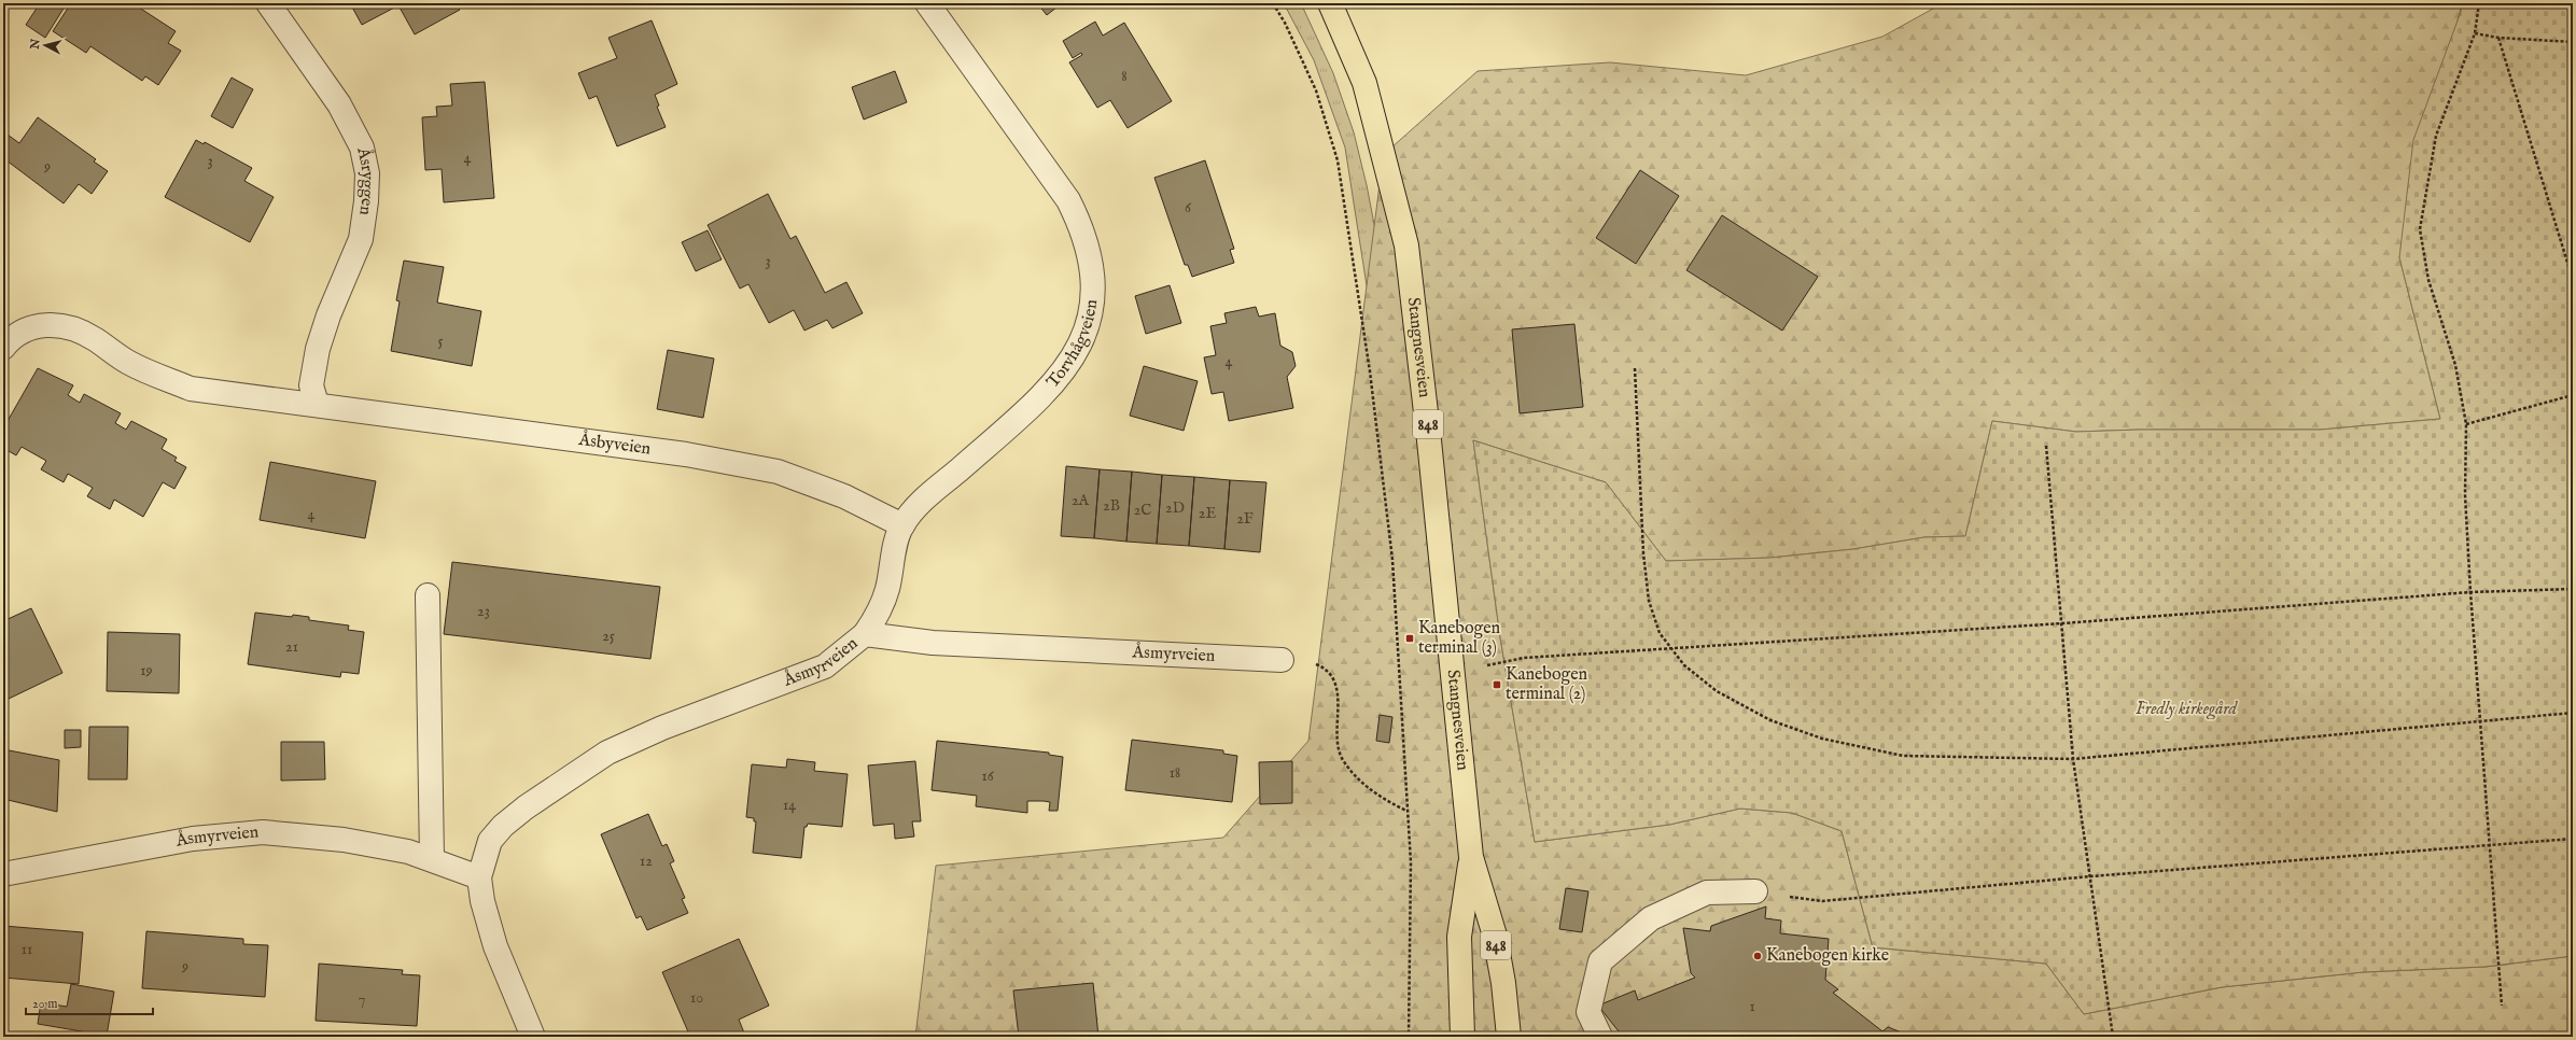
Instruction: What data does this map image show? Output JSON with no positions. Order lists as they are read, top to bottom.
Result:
{
  "streets": {
    "main road": ["Stangnesveien", "848"],
    "street": [
      "Åsryggen",
      "Torvhågveien",
      "Åsbyveien",
      "Åsmyrveien"
    ]
  },
  "crossings": [
    ["Åsryggen", "Åsbyveien"],
    ["Torvhågveien", "Åsbyveien"],
    ["Torvhågveien", "Åsmyrveien"]
  ],
  "parks": ["Fredly kirkegård"],
  "places": {
    "transit": ["Kanebogen terminal (3)", "Kanebogen terminal (2)"],
    "other": ["Kanebogen kirke"]
  },
  "house_numbers": [
    "8",
    "4",
    "3",
    "9",
    "6",
    "3",
    "5",
    "4",
    "2A",
    "2B",
    "2D",
    "2C",
    "2E",
    "4",
    "2F",
    "23",
    "25",
    "21",
    "19",
    "18",
    "16",
    "14",
    "12",
    "11",
    "9",
    "10",
    "7",
    "1"
  ],
  "scale_bar": "20 m",
  "north": "left"
}
